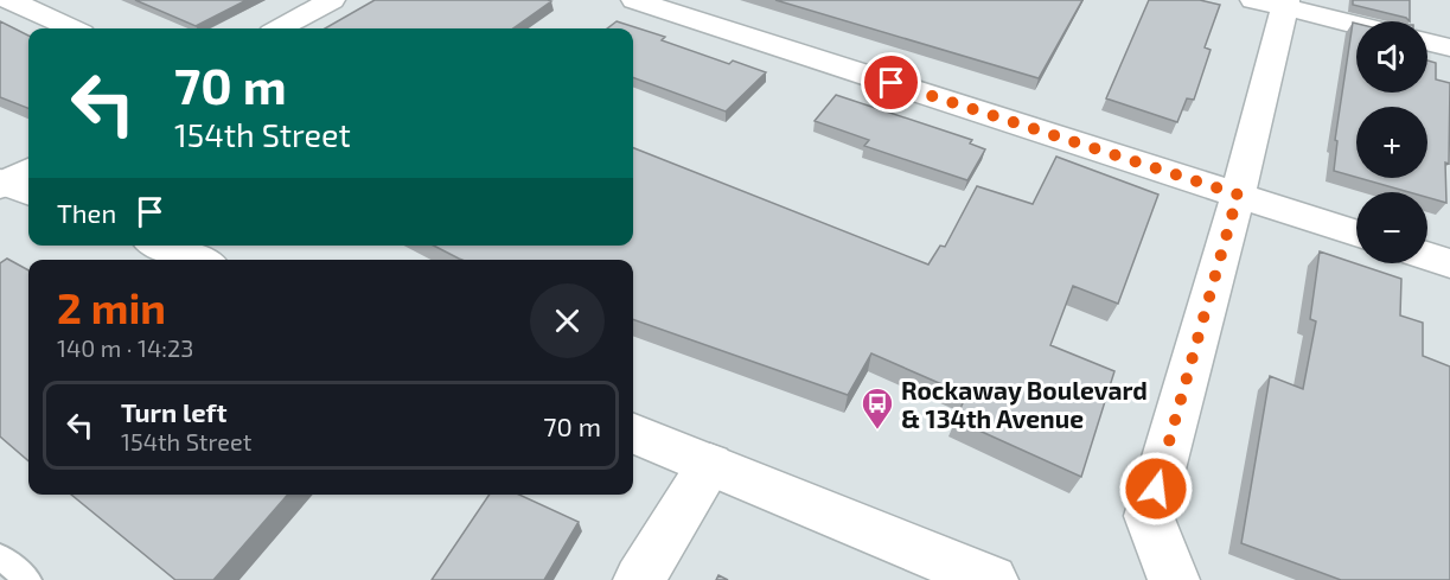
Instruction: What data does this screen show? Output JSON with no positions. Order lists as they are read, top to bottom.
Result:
{
  "places": {
    "bus stop": ["Rockaway Boulevard & 134th Avenue"]
  },
  "page": {
    "map_buttons": ["+", "−"],
    "turn": ["70 m", "154th Street"],
    "then": "Then",
    "heading": ["2 min", "140 m · 14:23"],
    "list": [
      {
        "name": "Turn left",
        "note": "154th Street",
        "value": "70 m"
      }
    ]
  }
}
